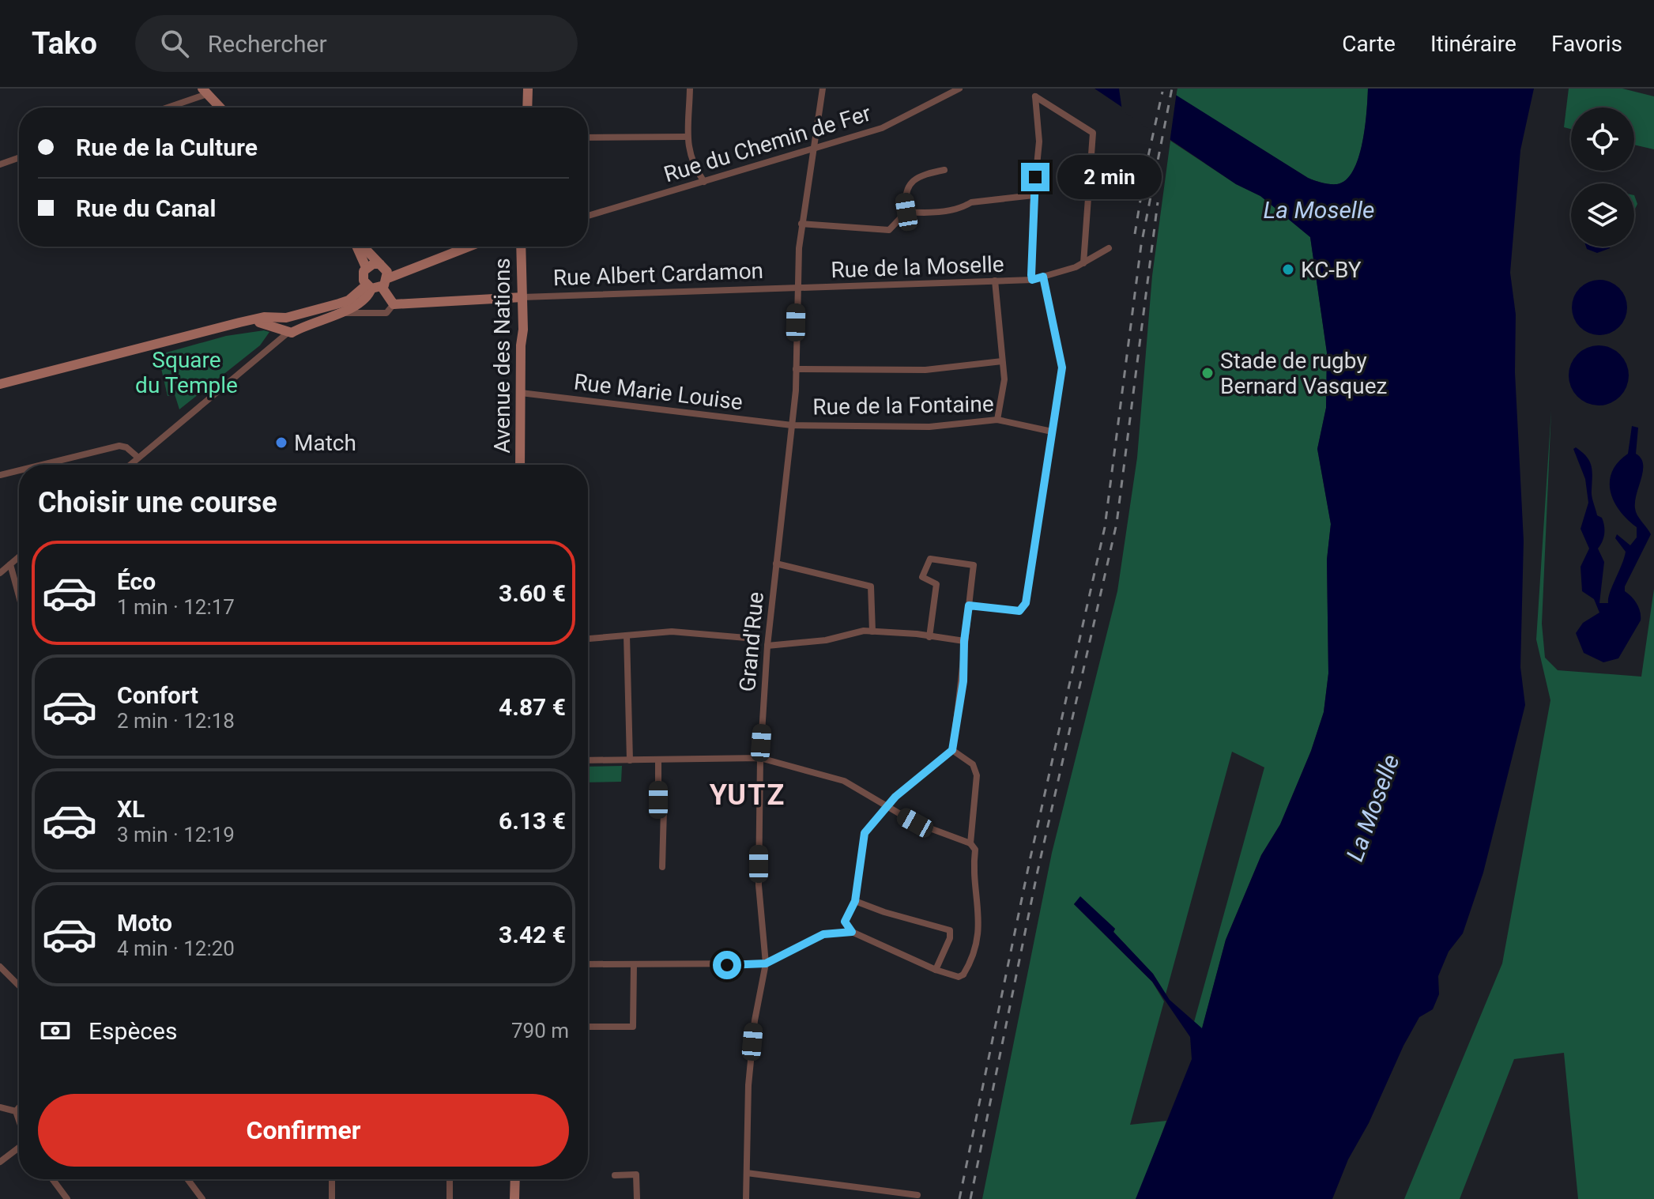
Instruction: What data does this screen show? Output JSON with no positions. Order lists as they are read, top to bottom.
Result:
{
  "streets": {
    "street": [
      "Rue du Chemin de Fer",
      "Rue de la Moselle",
      "Rue Albert Cardamon",
      "Avenue des Nations",
      "Rue Marie Louise",
      "Rue de la Fontaine",
      "Grand'Rue"
    ]
  },
  "crossings": [
    ["Rue du Chemin de Fer", "Grand'Rue"],
    ["Rue de la Moselle", "Rue Albert Cardamon"],
    ["Rue de la Moselle", "Grand'Rue"],
    ["Rue Albert Cardamon", "Avenue des Nations"],
    ["Rue Albert Cardamon", "Grand'Rue"],
    ["Avenue des Nations", "Rue Marie Louise"],
    ["Rue Marie Louise", "Rue de la Fontaine"],
    ["Rue Marie Louise", "Grand'Rue"],
    ["Rue de la Fontaine", "Grand'Rue"]
  ],
  "districts": ["YUTZ"],
  "water": ["La Moselle"],
  "parks": ["Square du Temple"],
  "places": ["KC-BY", "Stade de rugby Bernard Vasquez", "Match"],
  "page": {
    "header": "Tako",
    "search": "Rechercher",
    "nav": ["Carte", "Itinéraire", "Favoris"],
    "banner": ["Rue de la Culture", "Rue du Canal"],
    "bubble": "2 min",
    "heading": "Choisir une course",
    "list": [
      {
        "name": "Éco",
        "note": "1 min · 12:17",
        "value": "3.60 €"
      },
      {
        "name": "Confort",
        "note": "2 min · 12:18",
        "value": "4.87 €"
      },
      {
        "name": "XL",
        "note": "3 min · 12:19",
        "value": "6.13 €"
      },
      {
        "name": "Moto",
        "note": "4 min · 12:20",
        "value": "3.42 €"
      }
    ],
    "pay": ["Espèces", "790 m"],
    "buttons": "Confirmer"
  }
}
